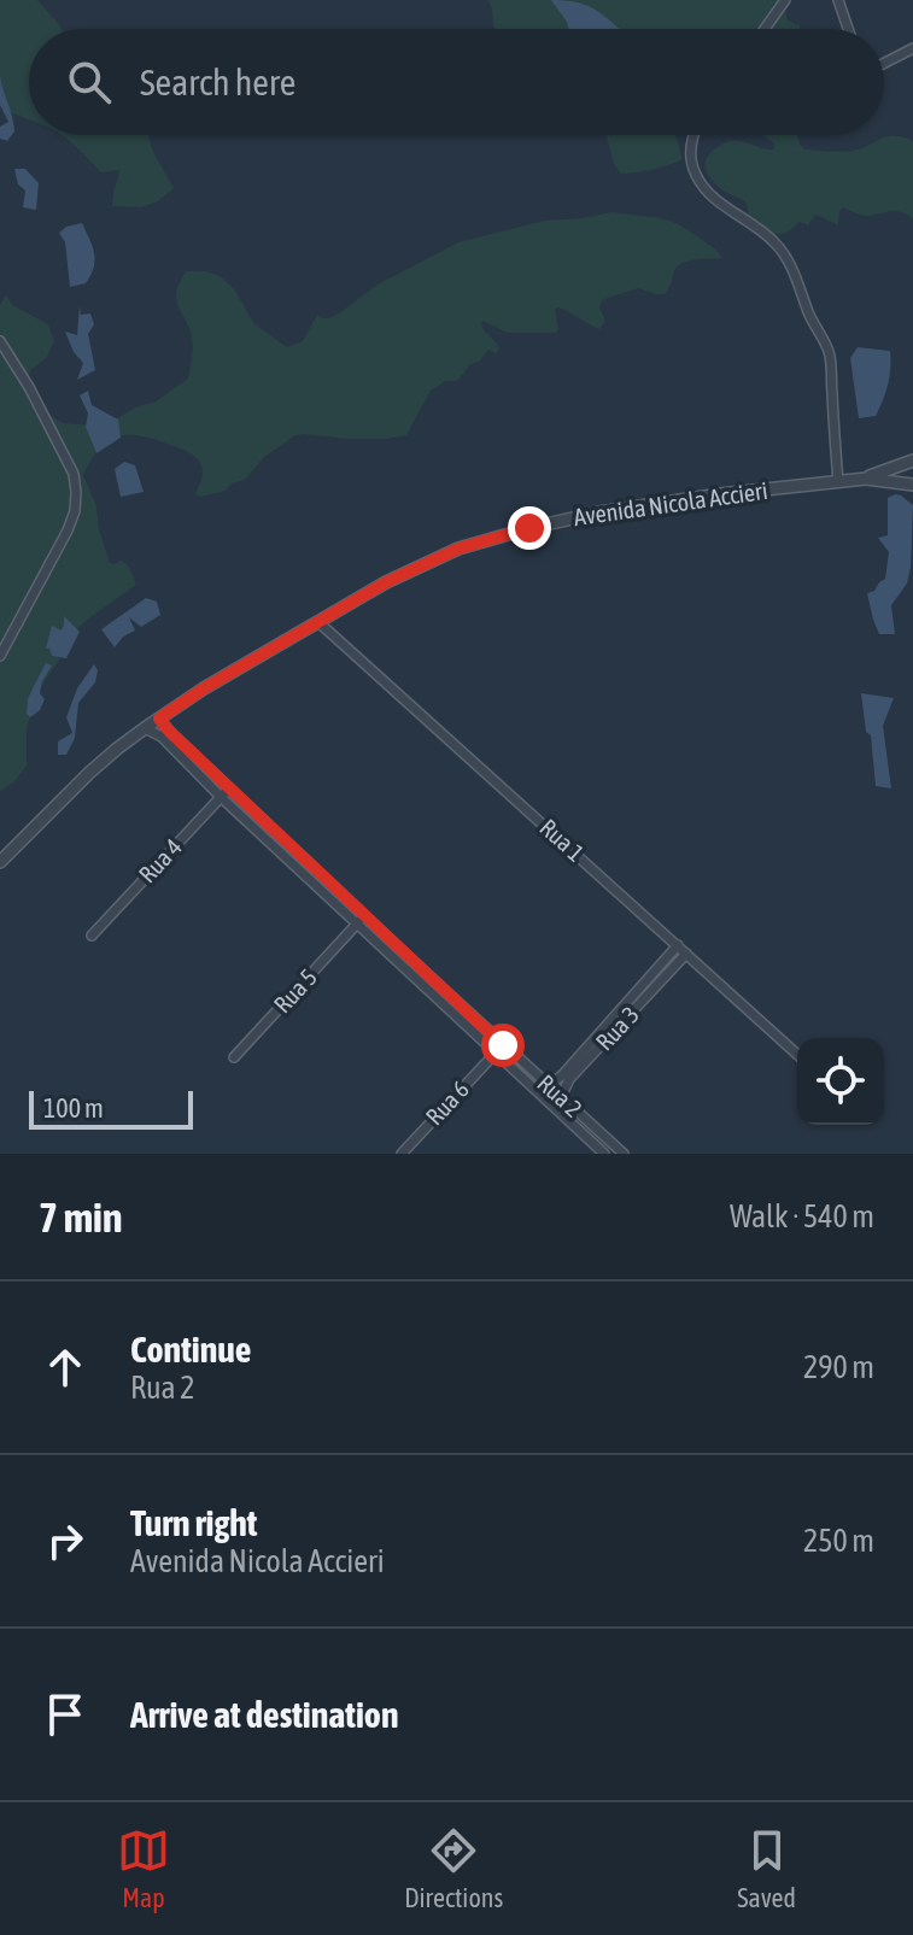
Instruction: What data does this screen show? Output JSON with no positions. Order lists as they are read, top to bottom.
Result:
{
  "streets": {
    "street": [
      "Avenida Nicola Accieri",
      "Rua 1",
      "Rua 4",
      "Rua 5",
      "Rua 3",
      "Rua 2",
      "Rua 6"
    ]
  },
  "crossings": [
    ["Avenida Nicola Accieri", "Rua 1"],
    ["Avenida Nicola Accieri", "Rua 2"],
    ["Rua 1", "Rua 3"],
    ["Rua 4", "Rua 2"],
    ["Rua 5", "Rua 2"],
    ["Rua 3", "Rua 2"],
    ["Rua 2", "Rua 6"]
  ],
  "scale_bar": "100 m",
  "page": {
    "search": "Search here",
    "scale": "100 m",
    "heading": ["7 min", "Walk · 540 m"],
    "list": [
      ["Continue", "Rua 2", "290 m"],
      ["Turn right", "Avenida Nicola Accieri", "250 m"],
      "Arrive at destination"
    ],
    "nav": ["Map", "Directions", "Saved"]
  }
}
